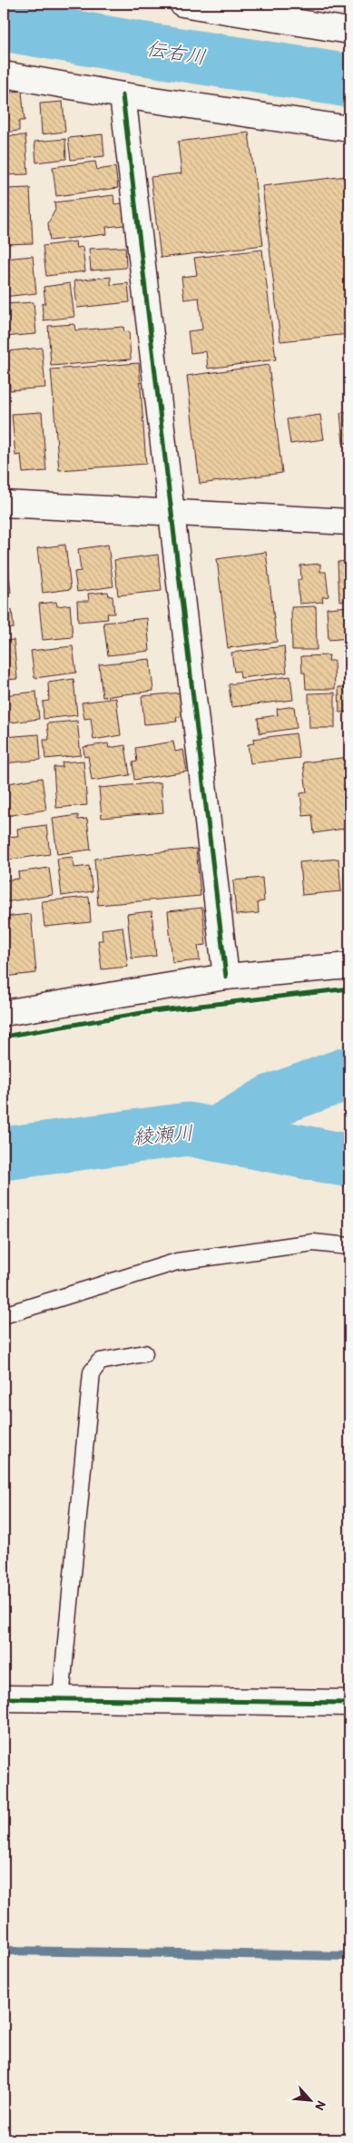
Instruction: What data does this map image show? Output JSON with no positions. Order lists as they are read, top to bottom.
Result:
{
  "water": ["伝右川", "綾瀬川"],
  "north": "bottom right"
}
